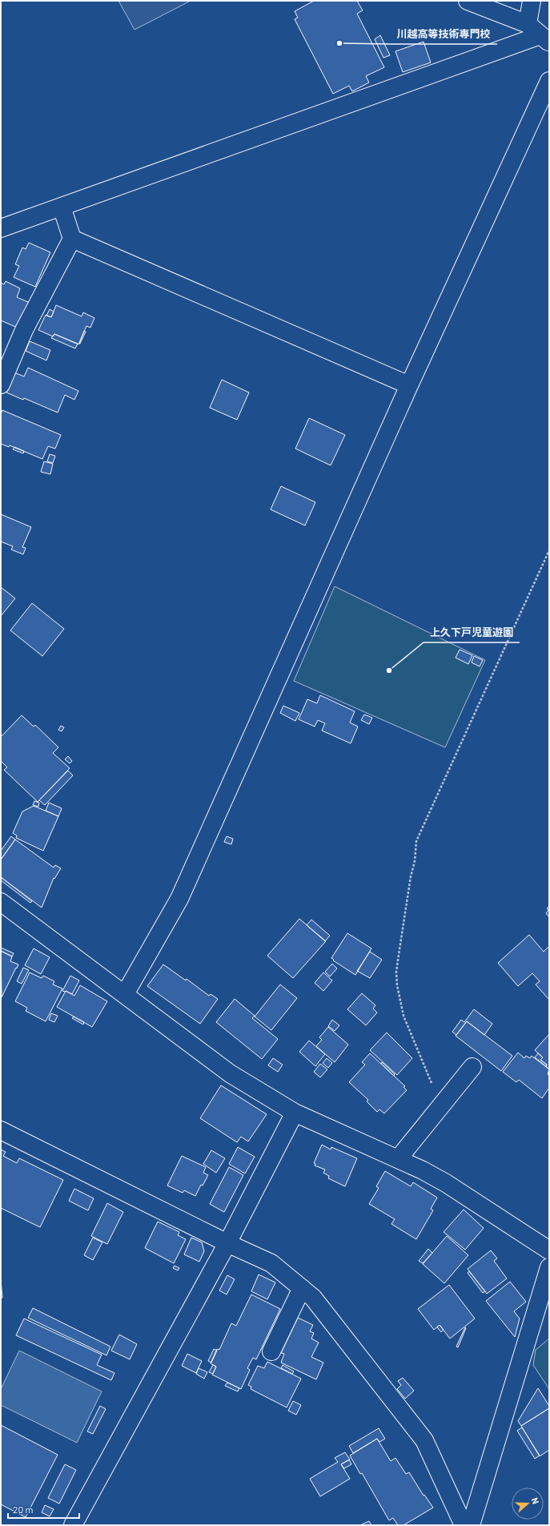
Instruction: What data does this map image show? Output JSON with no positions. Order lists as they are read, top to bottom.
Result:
{
  "places": ["川越高等技術専門校", "上久下戸児童遊園"],
  "scale_bar": "20 m",
  "north": "right"
}
